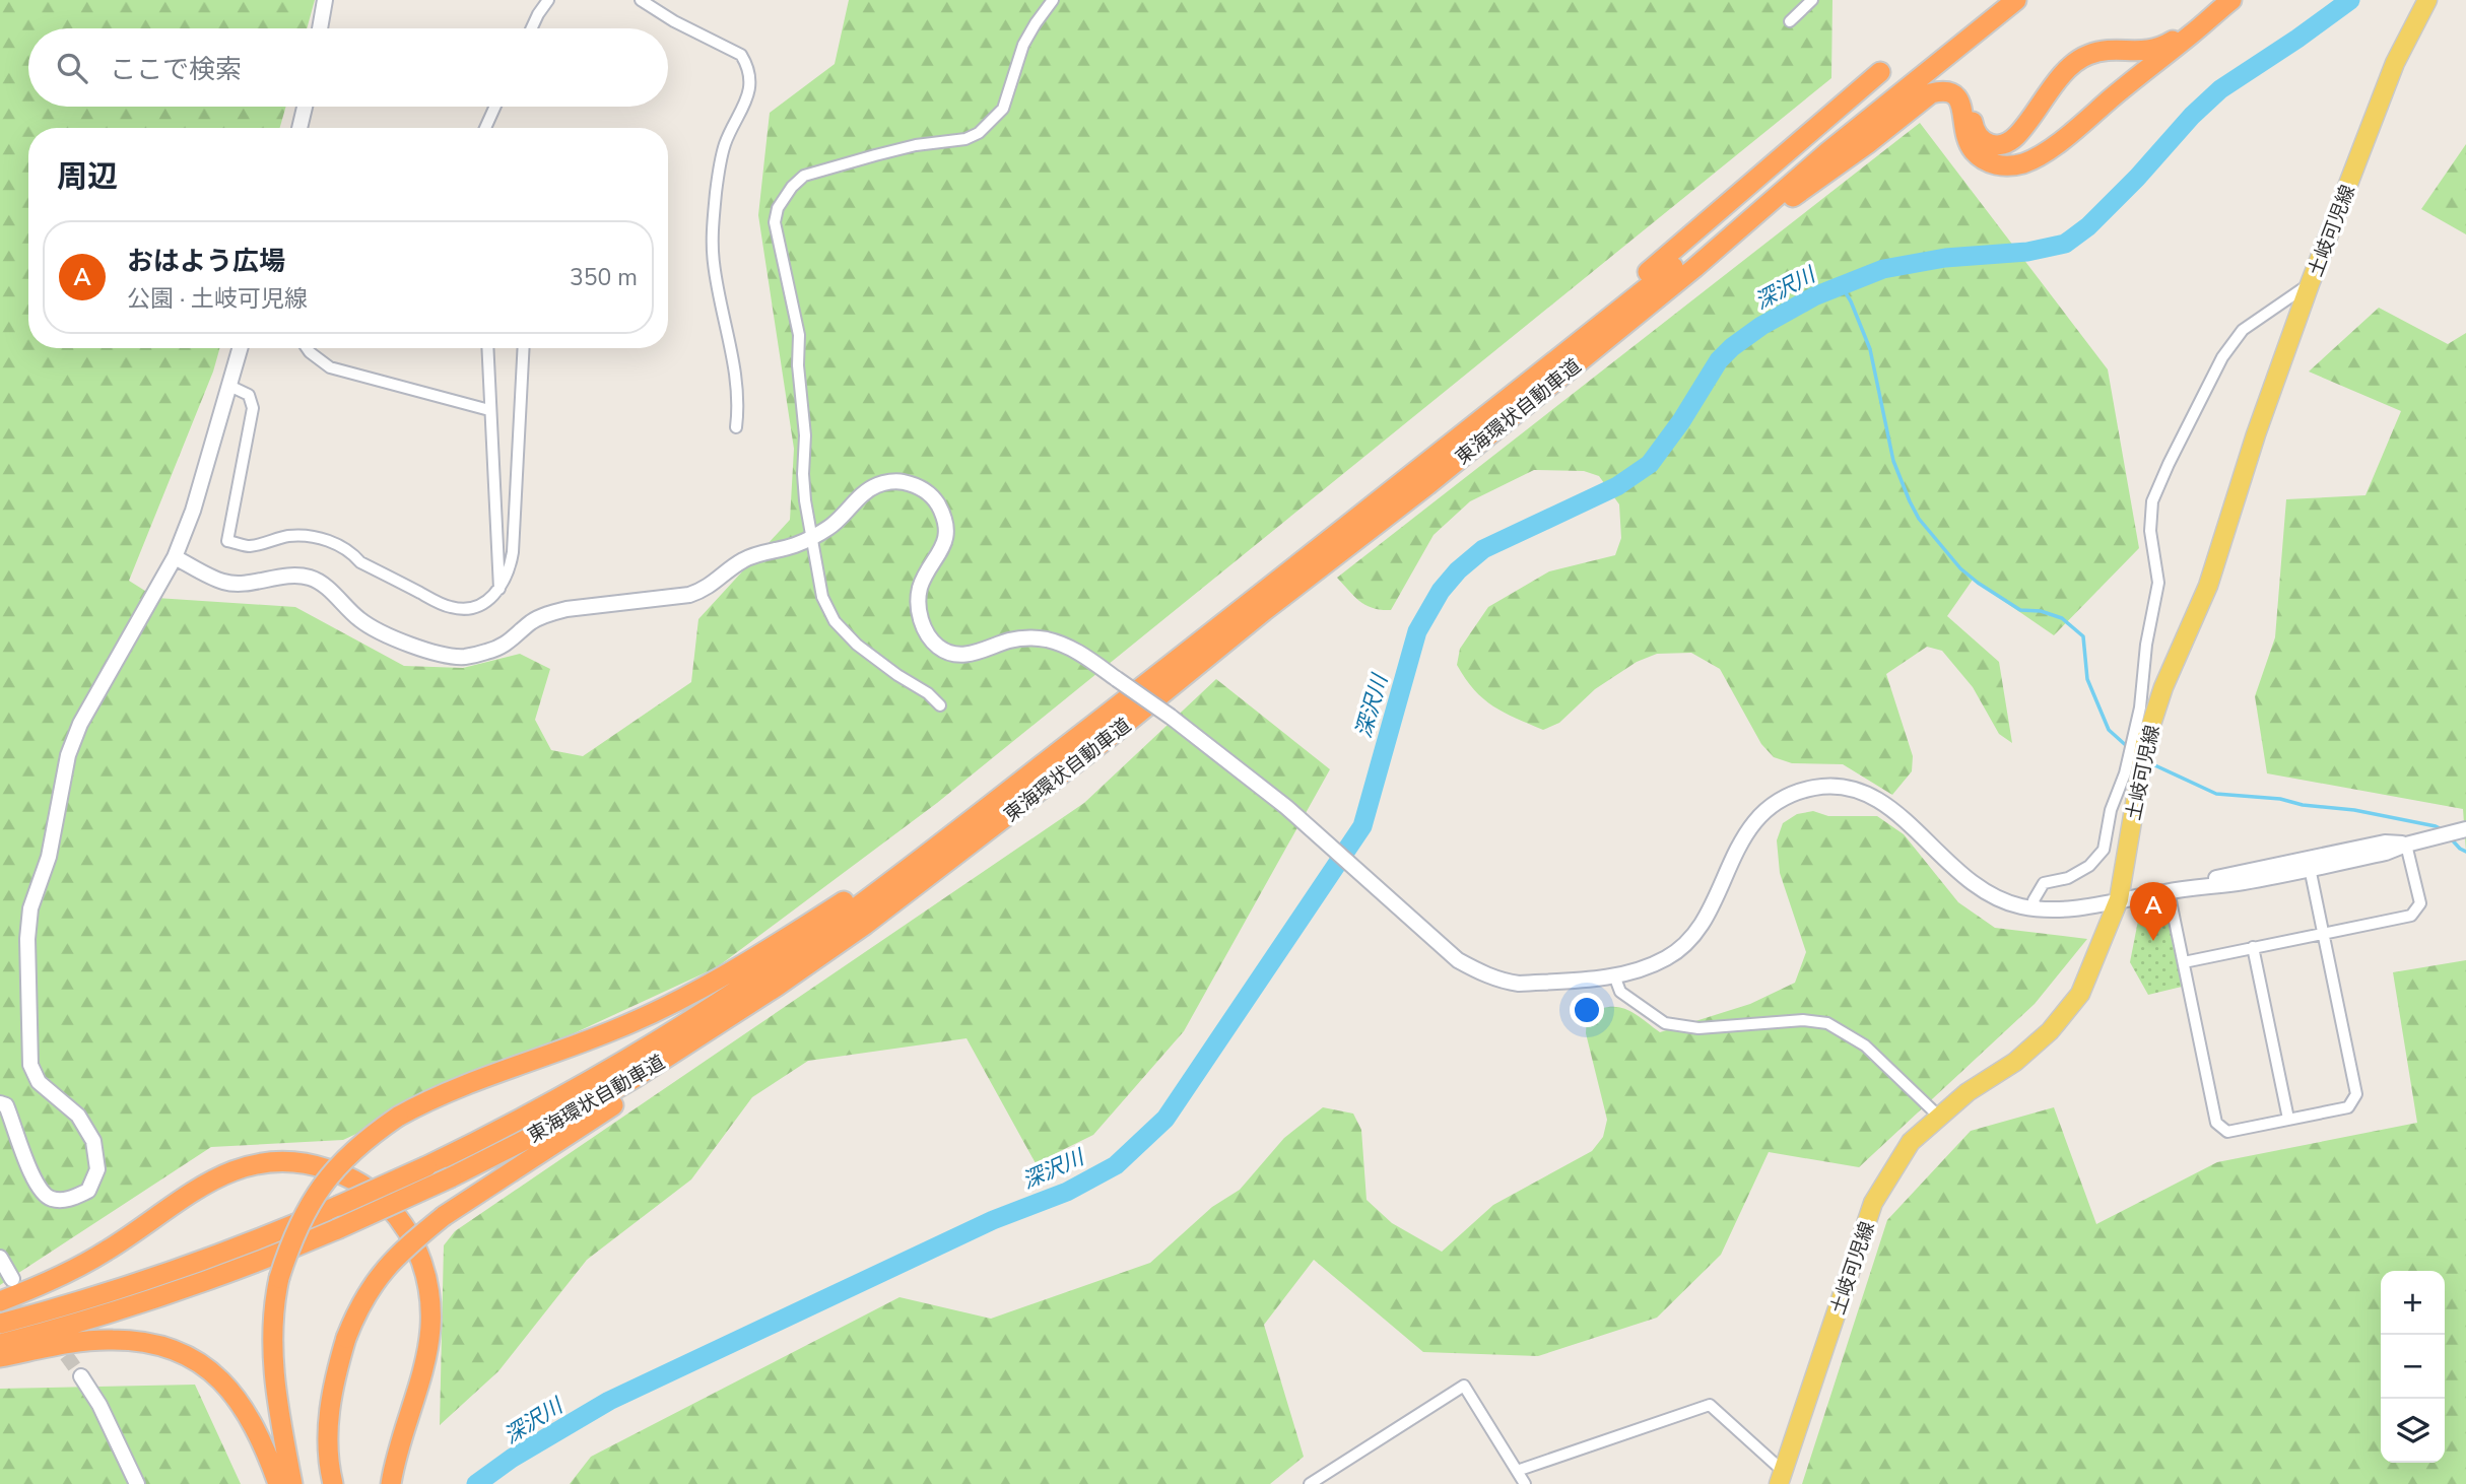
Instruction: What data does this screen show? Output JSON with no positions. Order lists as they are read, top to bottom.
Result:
{
  "streets": {
    "highway": ["東海環状自動車道"],
    "main road": ["土岐可児線"]
  },
  "water": ["深沢川"],
  "page": {
    "search": "ここで検索",
    "heading": "周辺",
    "list": [
      {
        "mark": "A",
        "name": "おはよう広場",
        "note": "公園 · 土岐可児線",
        "value": "350 m"
      }
    ],
    "pins": "A",
    "map_buttons": ["+", "−"]
  }
}
